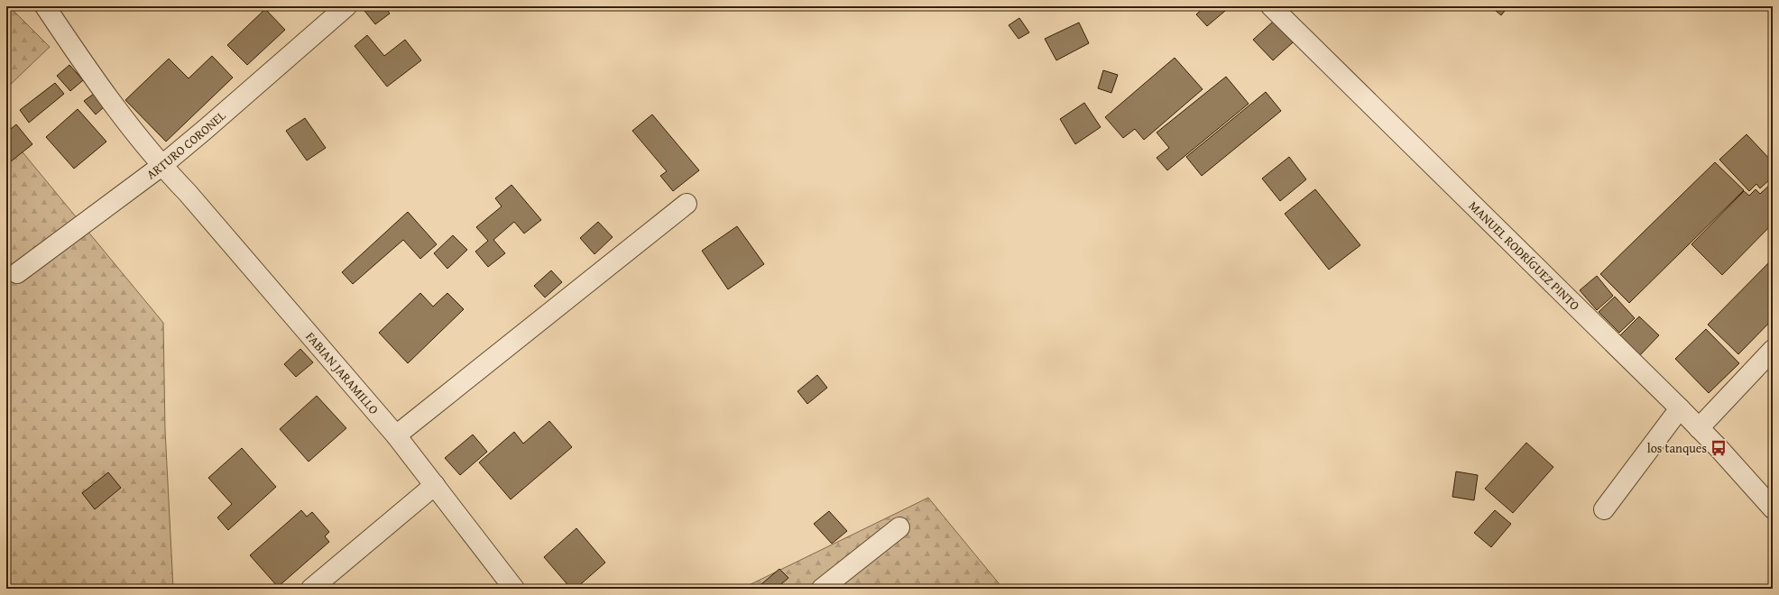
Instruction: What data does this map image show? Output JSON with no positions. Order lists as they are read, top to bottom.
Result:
{
  "streets": {
    "street": ["ARTURO CORONEL", "MANUEL RODRÍGUEZ PINTO", "FABIAN JARAMILLO"]
  },
  "crossings": [
    ["ARTURO CORONEL", "FABIAN JARAMILLO"]
  ],
  "places": {
    "bus stop": ["los tanques"]
  }
}
